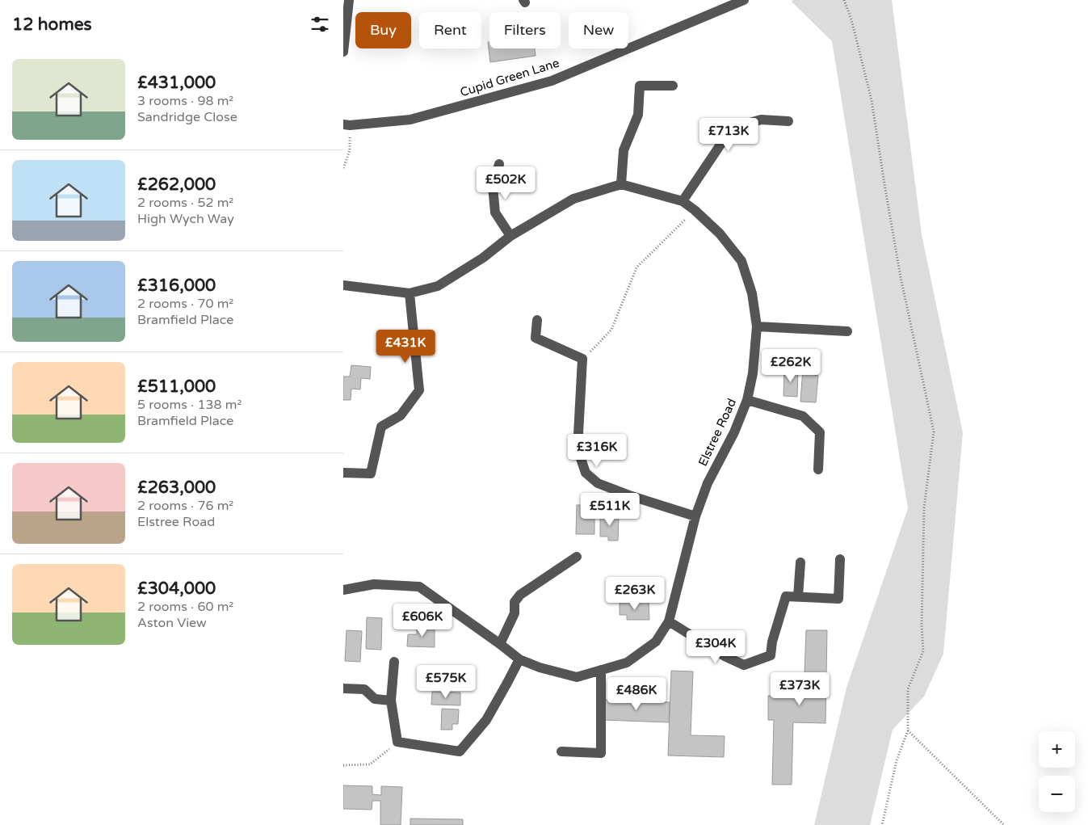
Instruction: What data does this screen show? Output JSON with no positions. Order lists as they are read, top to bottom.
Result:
{
  "streets": {
    "street": ["Cupid Green Lane", "Elstree Road"]
  },
  "page": {
    "heading": "12 homes",
    "chip": [
      "Buy",
      "Rent",
      "Filters",
      "New"
    ],
    "list": [
      {
        "name": "£431,000",
        "note": "3 rooms · 98 m² · Sandridge Close"
      },
      {
        "name": "£262,000",
        "note": "2 rooms · 52 m² · High Wych Way"
      },
      {
        "name": "£316,000",
        "note": "2 rooms · 70 m² · Bramfield Place"
      },
      {
        "name": "£511,000",
        "note": "5 rooms · 138 m² · Bramfield Place"
      },
      {
        "name": "£263,000",
        "note": "2 rooms · 76 m² · Elstree Road"
      },
      {
        "name": "£304,000",
        "note": "2 rooms · 60 m² · Aston View"
      }
    ],
    "price": [
      "£713K",
      "£502K",
      "£431K",
      "£262K",
      "£316K",
      "£511K",
      "£263K",
      "£606K",
      "£304K",
      "£575K",
      "£373K",
      "£486K"
    ],
    "map_buttons": ["+", "−"]
  }
}
